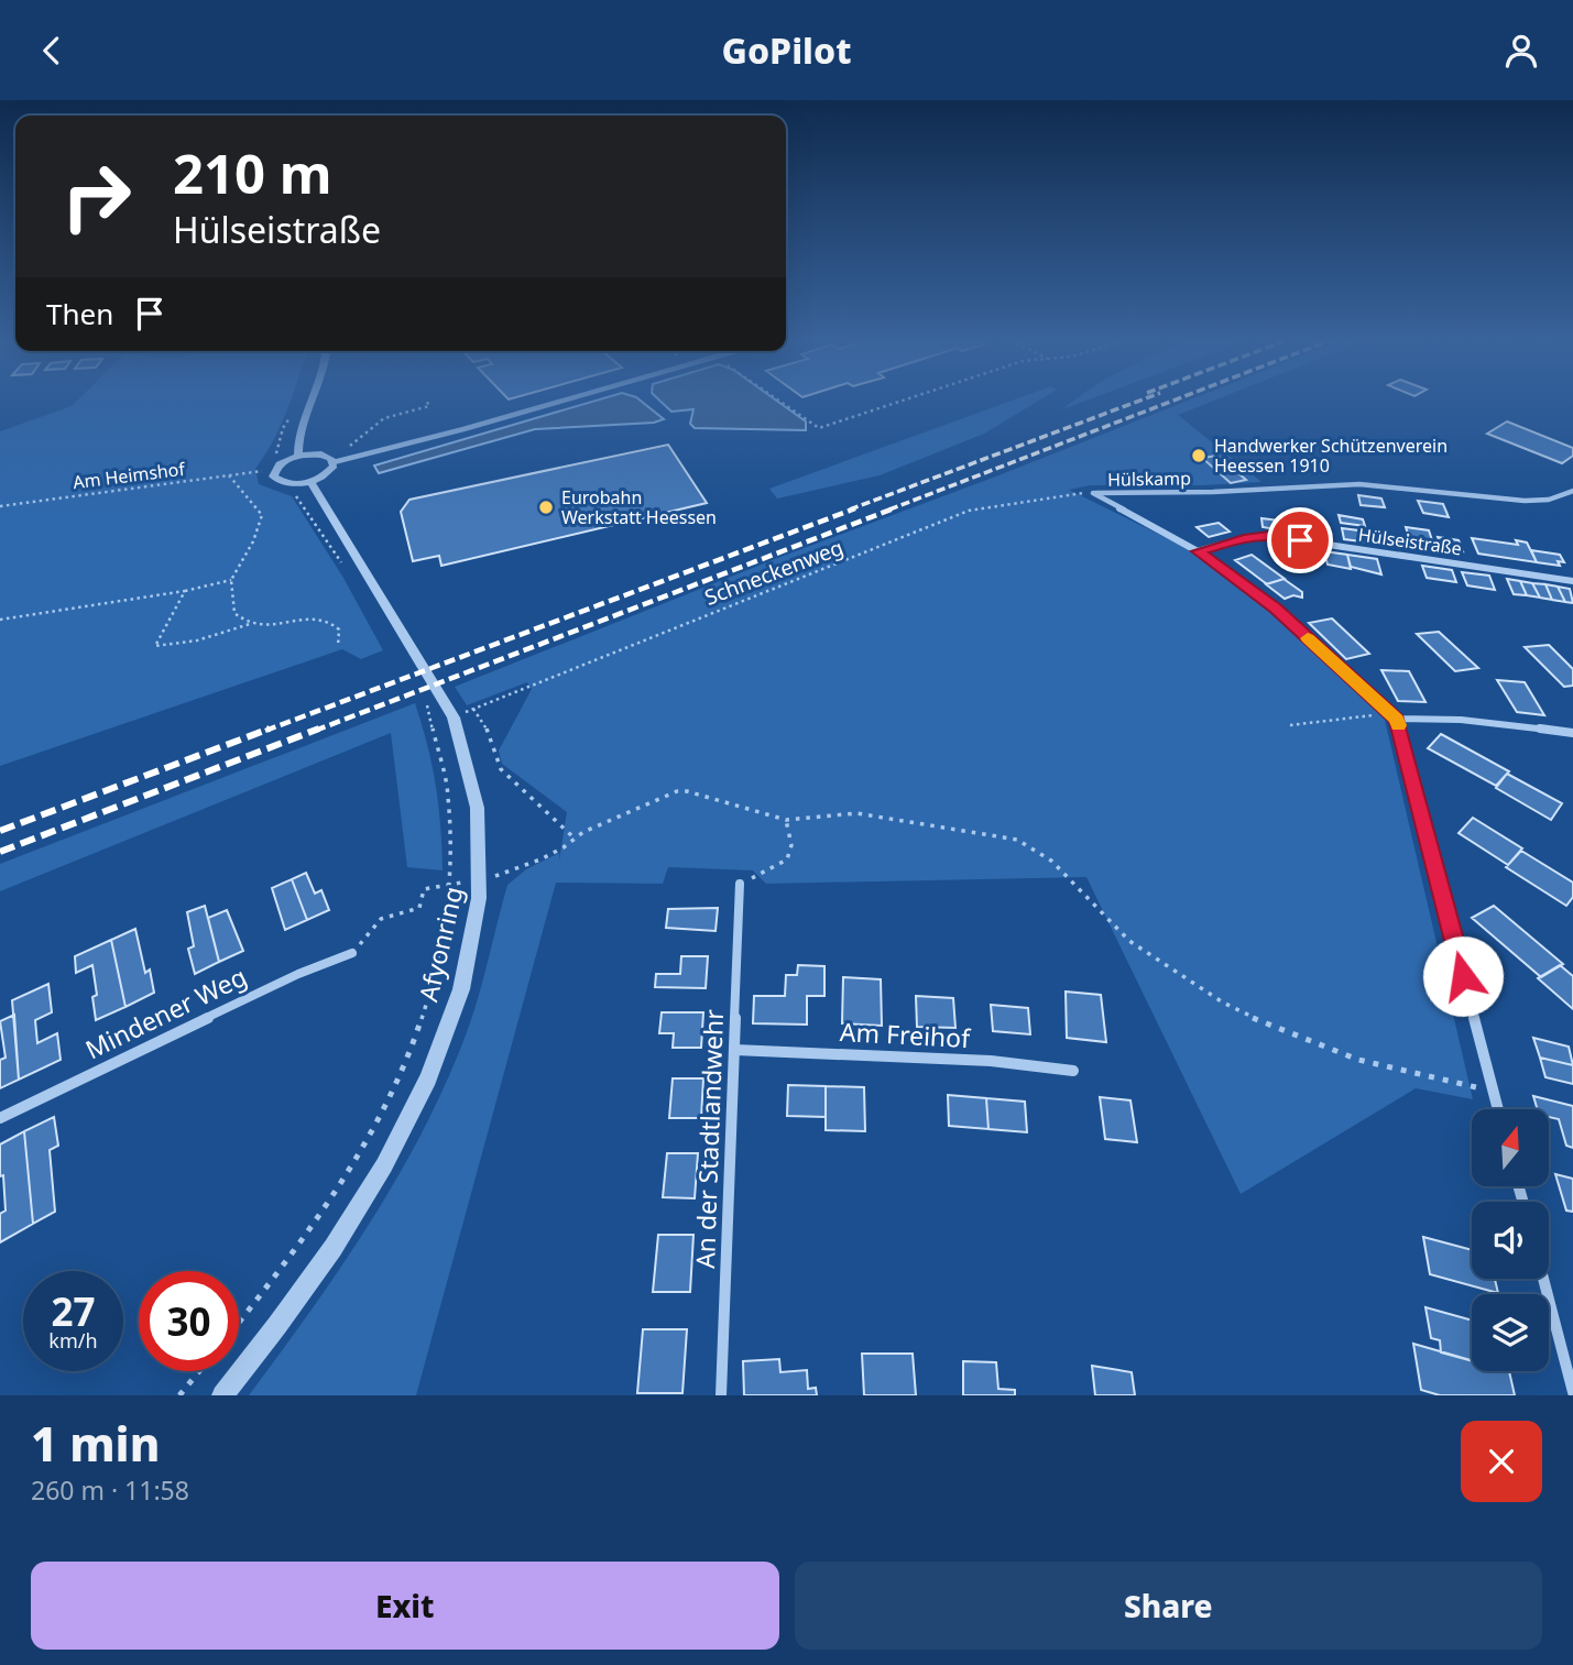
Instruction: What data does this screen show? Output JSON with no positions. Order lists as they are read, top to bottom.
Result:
{
  "streets": {
    "street": [
      "Hülskamp",
      "Hülseistraße",
      "Afyonring",
      "Mindener Weg",
      "Am Freihof",
      "An der Stadtlandwehr"
    ],
    "path": ["Am Heimshof", "Schneckenweg"]
  },
  "crossings": [
    ["Hülskamp", "Schneckenweg"],
    ["Schneckenweg", "Afyonring"],
    ["Am Freihof", "An der Stadtlandwehr"]
  ],
  "places": ["Handwerker Schützenverein Heessen 1910", "Eurobahn Werkstatt Heessen"],
  "north": "top",
  "page": {
    "header": "GoPilot",
    "turn": ["210 m", "Hülseistraße"],
    "then": "Then",
    "speed": "27 km/h",
    "limit": "30",
    "heading": ["1 min", "260 m · 11:58"],
    "buttons": ["Exit", "Share"]
  }
}
